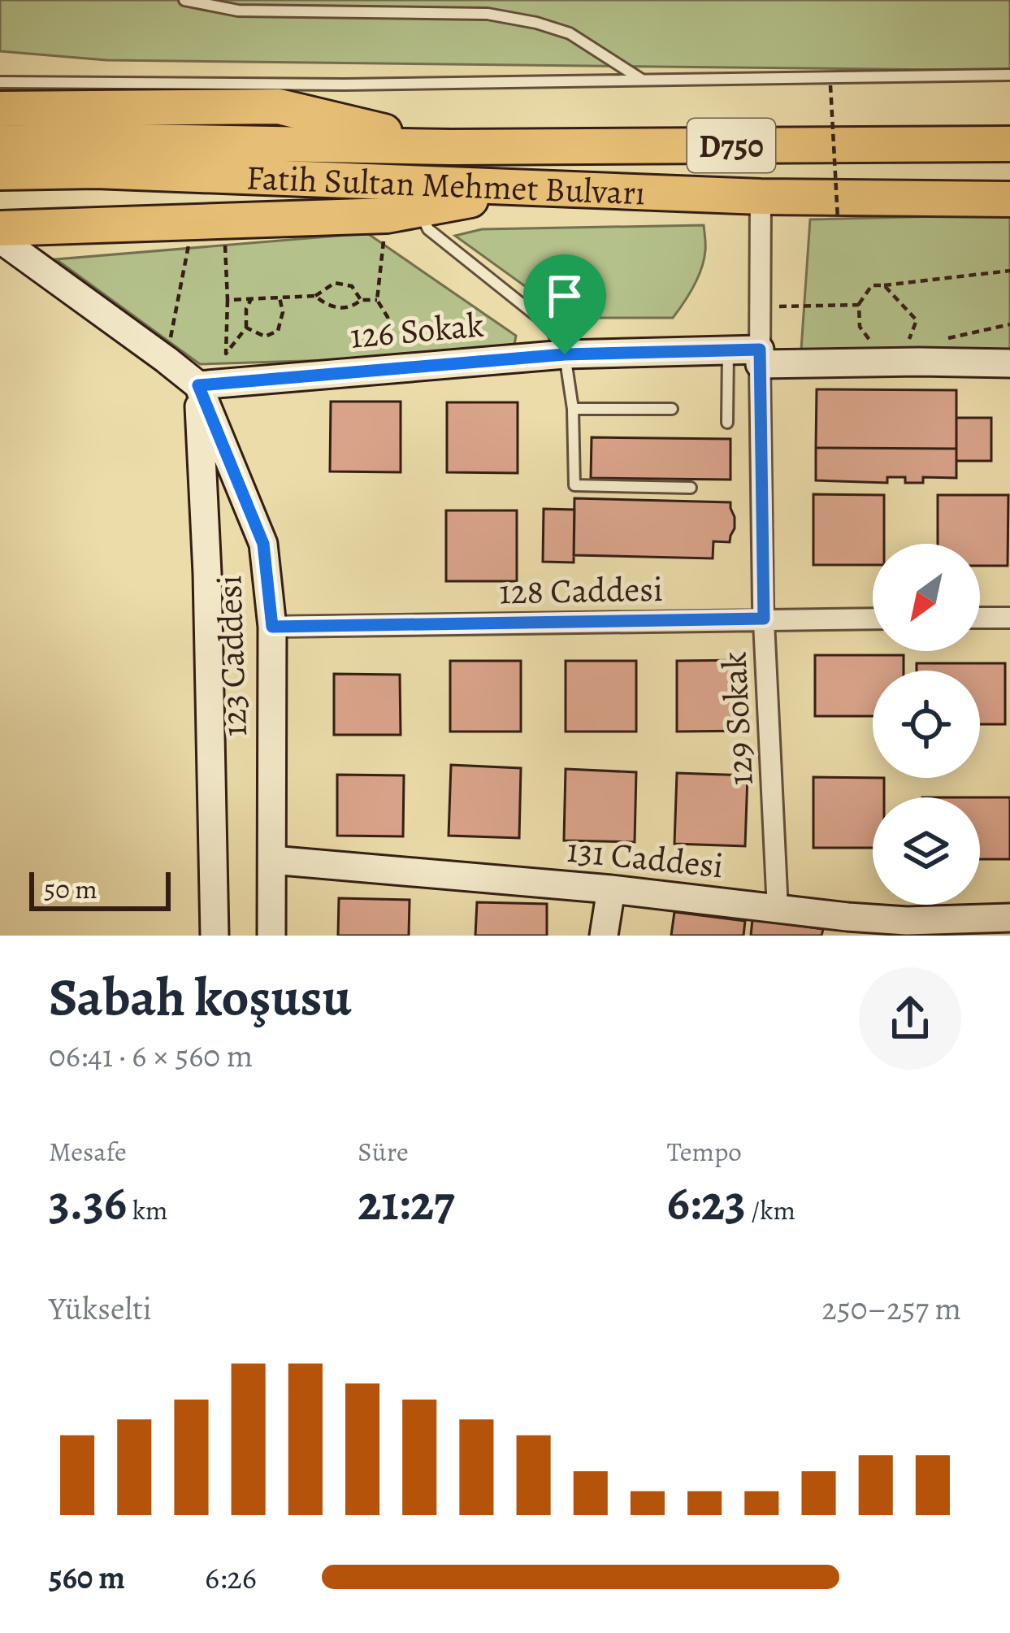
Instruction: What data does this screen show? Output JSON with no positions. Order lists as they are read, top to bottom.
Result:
{
  "streets": {
    "highway": ["D750", "Fatih Sultan Mehmet Bulvarı"],
    "street": [
      "126 Sokak",
      "128 Caddesi",
      "123 Caddesi",
      "129 Sokak",
      "131 Caddesi"
    ]
  },
  "crossings": [
    ["Fatih Sultan Mehmet Bulvarı", "129 Sokak"],
    ["126 Sokak", "123 Caddesi"],
    ["126 Sokak", "129 Sokak"],
    ["128 Caddesi", "123 Caddesi"],
    ["128 Caddesi", "129 Sokak"],
    ["123 Caddesi", "131 Caddesi"],
    ["129 Sokak", "131 Caddesi"]
  ],
  "scale_bar": "50 m",
  "north": "bottom left",
  "page": {
    "scale": "50 m",
    "heading": ["Sabah koşusu", "06:41 · 6 × 560 m"],
    "stats": [
      ["Mesafe", "3.36 km"],
      ["Süre", "21:27"],
      ["Tempo", "6:23 /km"]
    ],
    "chart": ["Yükselti", "250–257 m"],
    "list": [
      {
        "name": "560 m",
        "note": "6:26"
      }
    ]
  }
}
